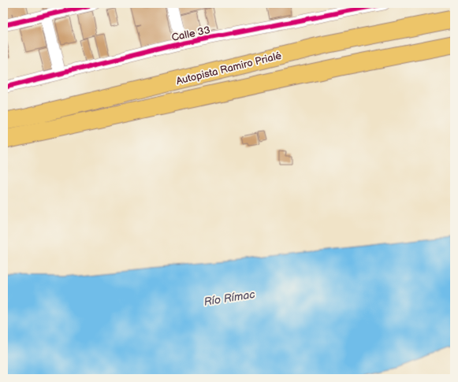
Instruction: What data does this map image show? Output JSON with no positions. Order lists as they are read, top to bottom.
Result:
{
  "streets": {
    "highway": ["Autopista Ramiro Prialé"],
    "street": ["Calle 33"]
  },
  "water": ["Río Rímac"]
}
